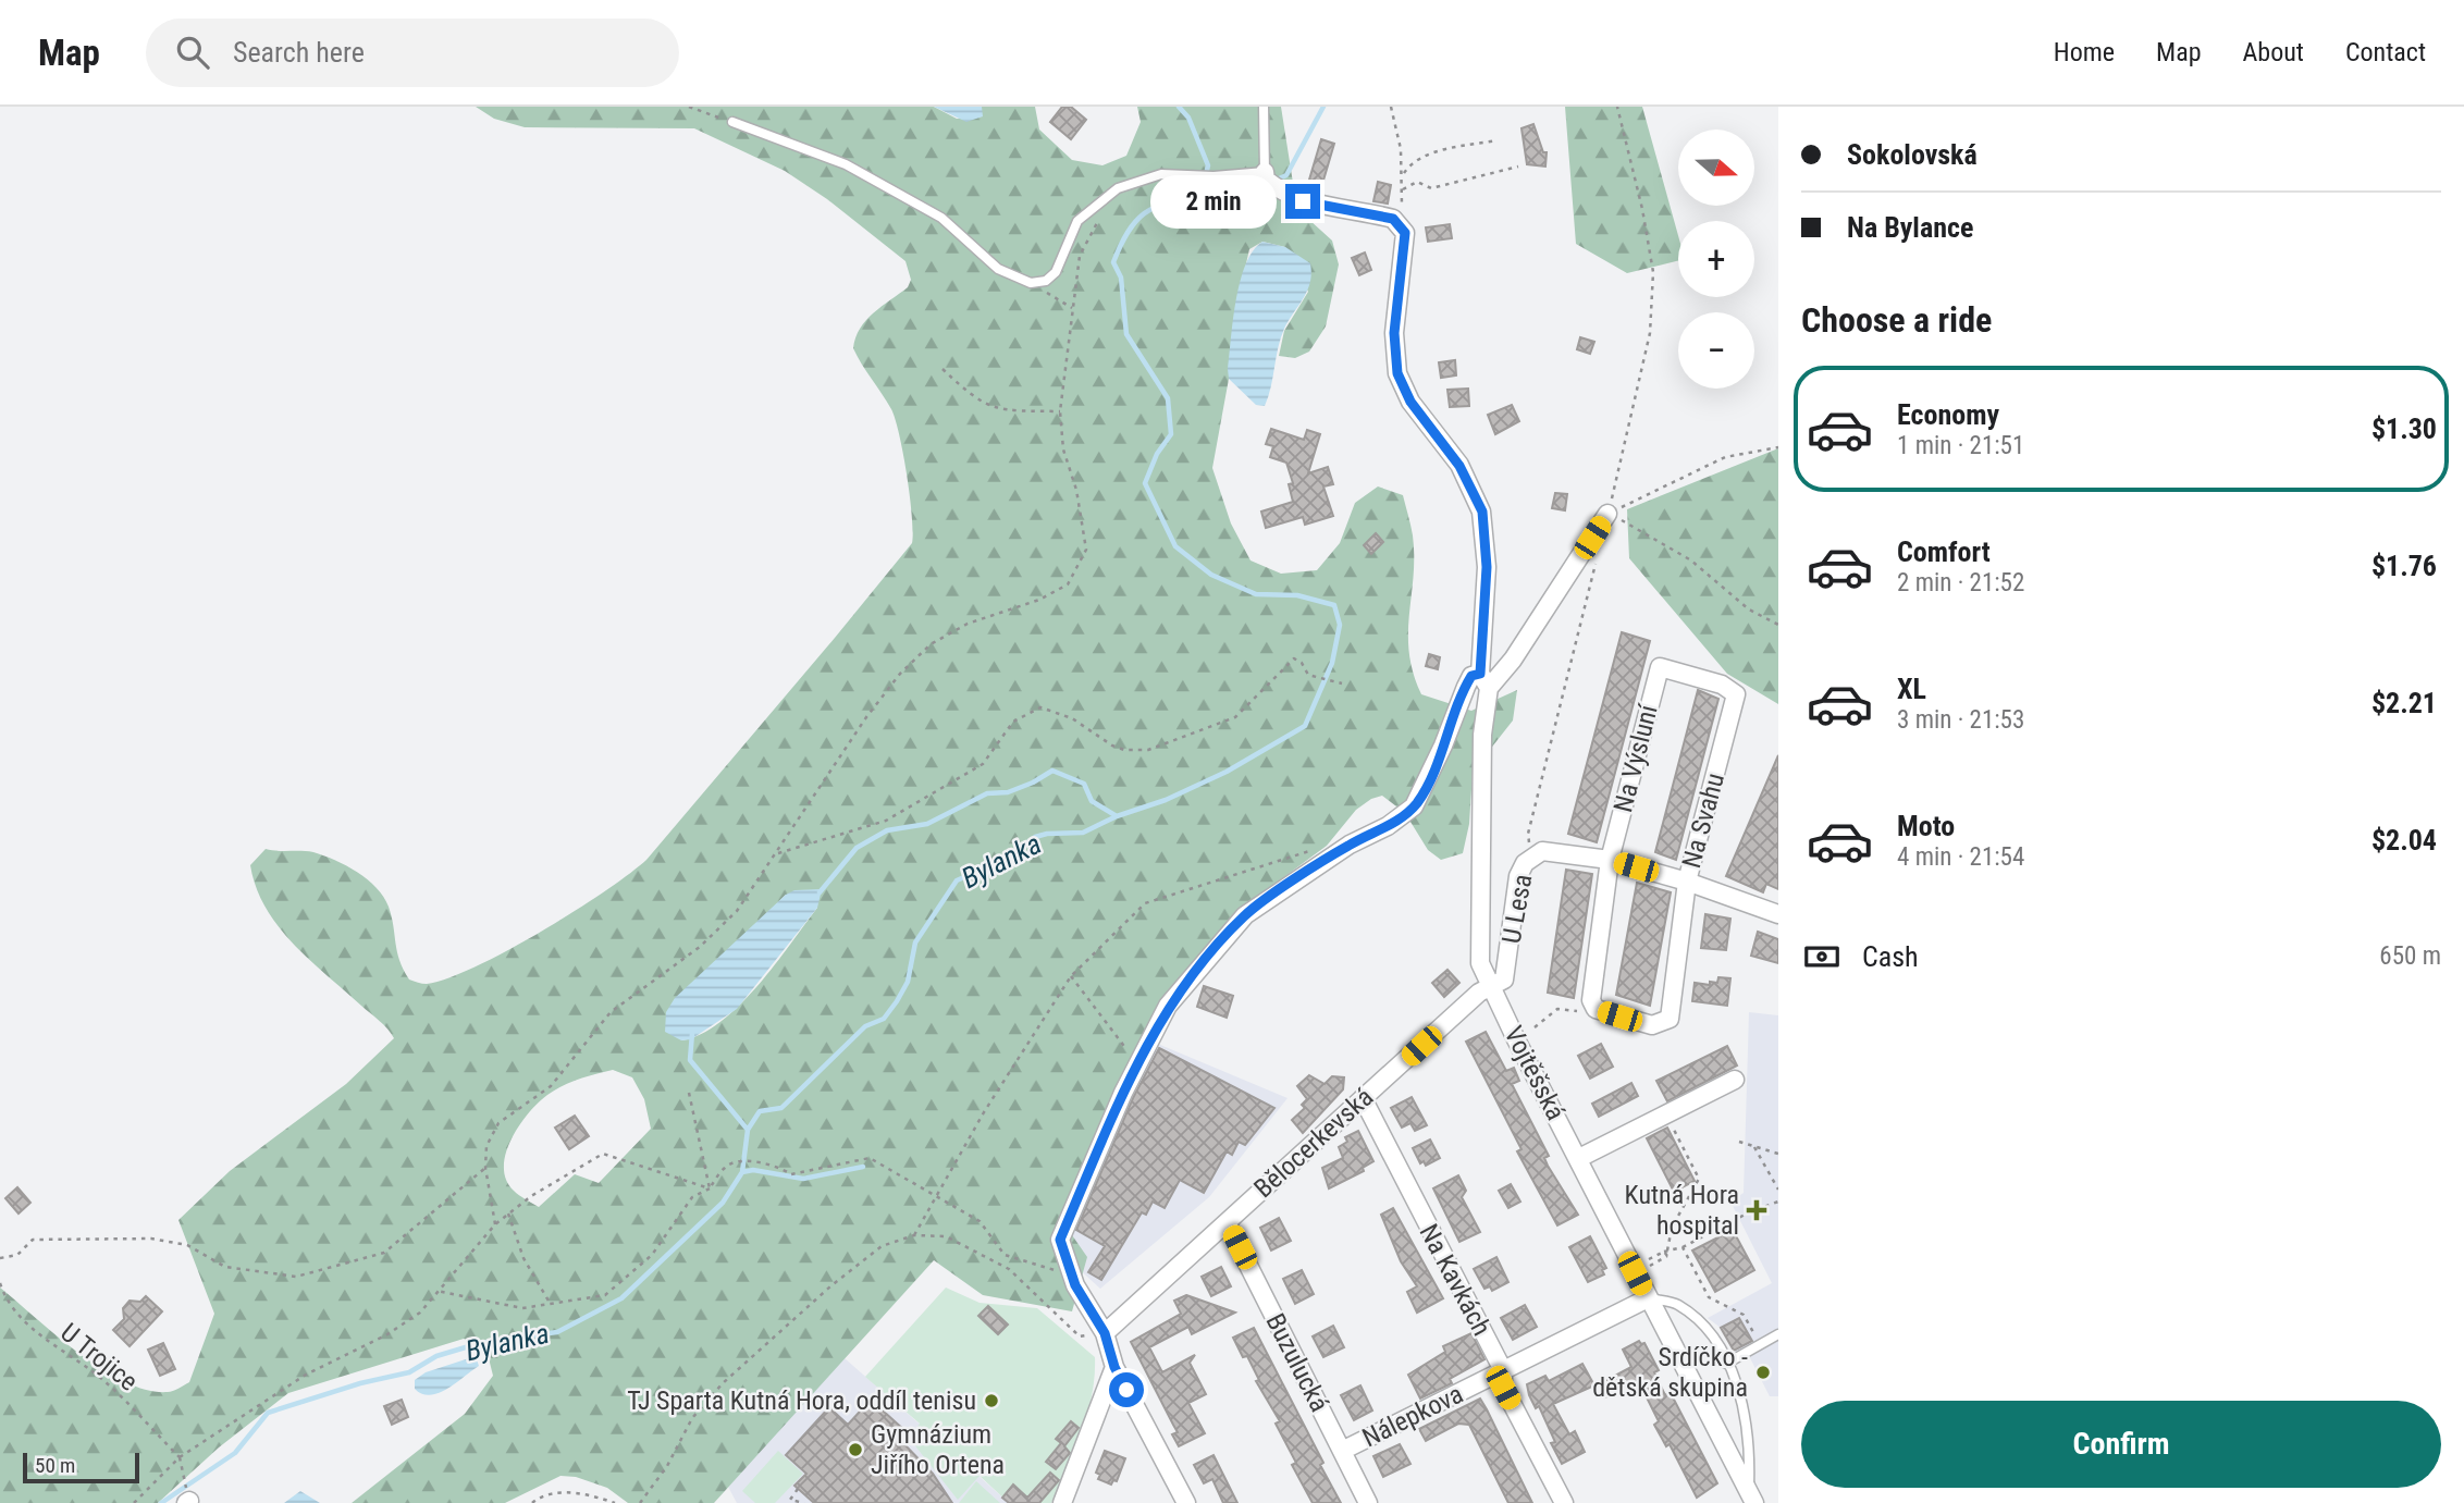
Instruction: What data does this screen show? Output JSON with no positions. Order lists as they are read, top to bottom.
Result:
{
  "streets": {
    "street": [
      "Na Výsluní",
      "Na Svahu",
      "U Lesa",
      "Vojtěšská",
      "Bělocerkevská",
      "Na Kavkách",
      "Buzulucká",
      "Nálepkova"
    ],
    "path": ["U Trojice"]
  },
  "crossings": [
    ["Na Výsluní", "Na Svahu"],
    ["Na Výsluní", "U Lesa"],
    ["Na Svahu", "U Lesa"],
    ["U Lesa", "Vojtěšská"],
    ["U Lesa", "Bělocerkevská"],
    ["Vojtěšská", "Bělocerkevská"],
    ["Vojtěšská", "Nálepkova"],
    ["Bělocerkevská", "Na Kavkách"],
    ["Bělocerkevská", "Buzulucká"],
    ["Na Kavkách", "Nálepkova"],
    ["Buzulucká", "Nálepkova"]
  ],
  "water": ["Bylanka"],
  "places": {
    "health": ["Kutná Hora hospital"],
    "other": ["Srdíčko - dětská skupina", "TJ Sparta Kutná Hora, oddíl tenisu", "Gymnázium Jiřího Ortena"]
  },
  "scale_bar": "50 m",
  "north": "right",
  "page": {
    "header": "Map",
    "search": "Search here",
    "nav": [
      "Home",
      "Map",
      "About",
      "Contact"
    ],
    "banner": ["Sokolovská", "Na Bylance"],
    "map_buttons": ["+", "−"],
    "bubble": "2 min",
    "heading": "Choose a ride",
    "list": [
      {
        "name": "Economy",
        "note": "1 min · 21:51",
        "value": "$1.30"
      },
      {
        "name": "Comfort",
        "note": "2 min · 21:52",
        "value": "$1.76"
      },
      {
        "name": "XL",
        "note": "3 min · 21:53",
        "value": "$2.21"
      },
      {
        "name": "Moto",
        "note": "4 min · 21:54",
        "value": "$2.04"
      }
    ],
    "pay": ["Cash", "650 m"],
    "buttons": "Confirm",
    "scale": "50 m"
  }
}
